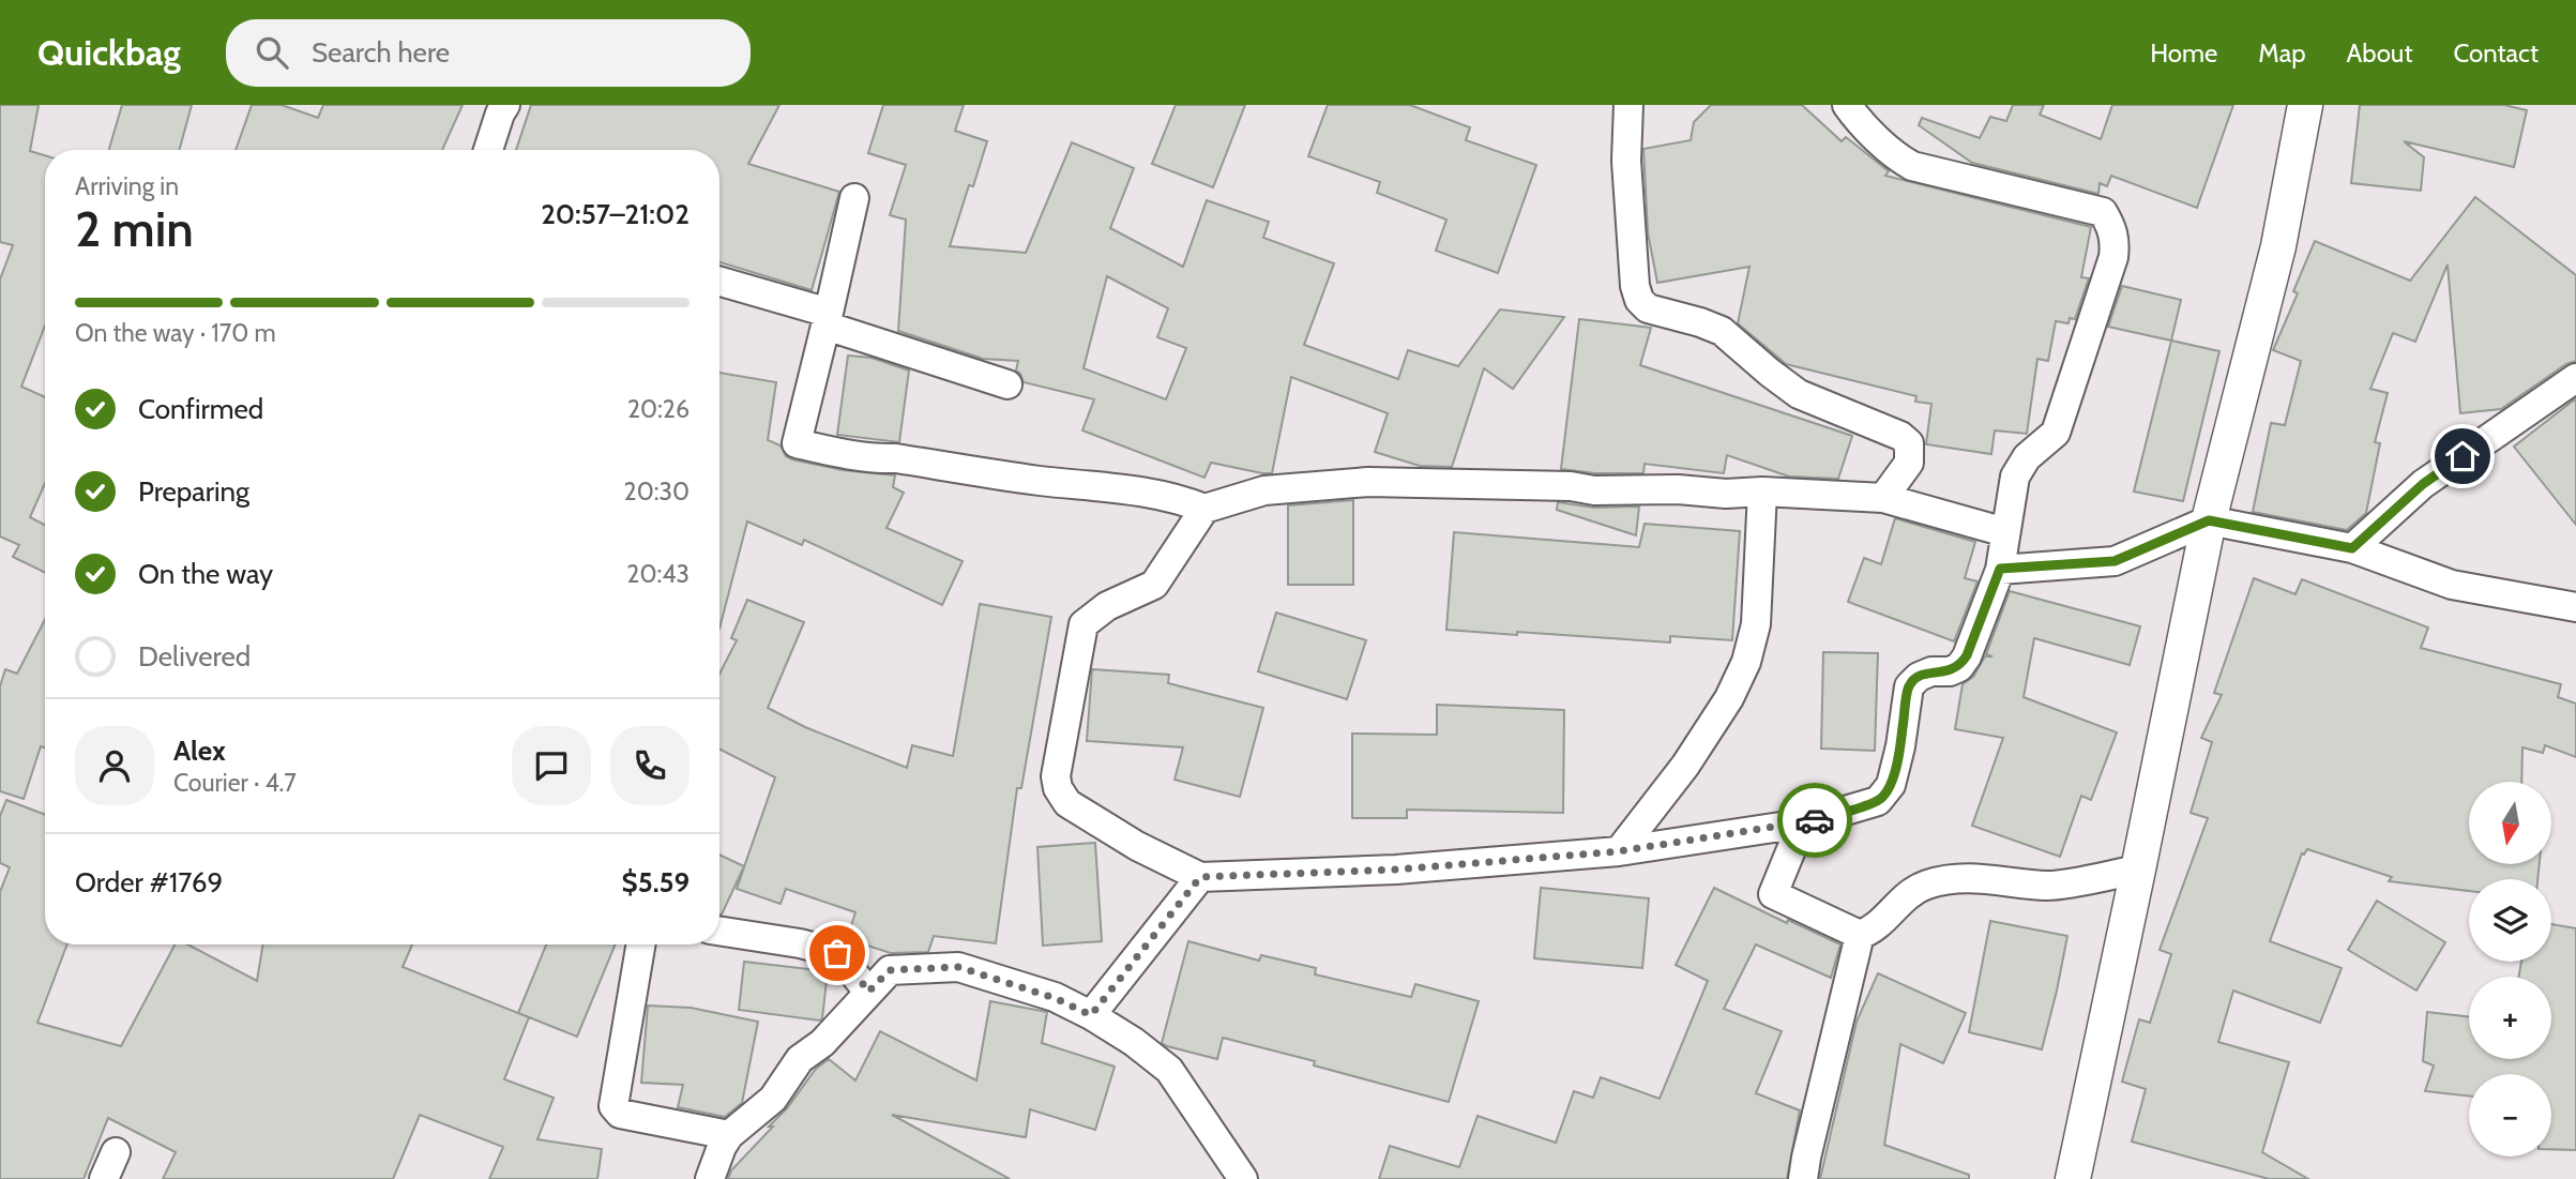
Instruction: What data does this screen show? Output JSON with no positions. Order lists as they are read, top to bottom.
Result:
{
  "north": "bottom",
  "page": {
    "header": "Quickbag",
    "search": "Search here",
    "nav": [
      "Home",
      "Map",
      "About",
      "Contact"
    ],
    "heading": ["2 min", "Arriving in", "20:57–21:02"],
    "panel": [
      "Alex",
      "Courier · 4.7",
      "Order #1769",
      "$5.59"
    ],
    "bar": "On the way · 170 m",
    "list": [
      ["Confirmed", "20:26"],
      ["Preparing", "20:30"],
      ["On the way", "20:43"],
      "Delivered"
    ],
    "map_buttons": ["+", "−"]
  }
}
